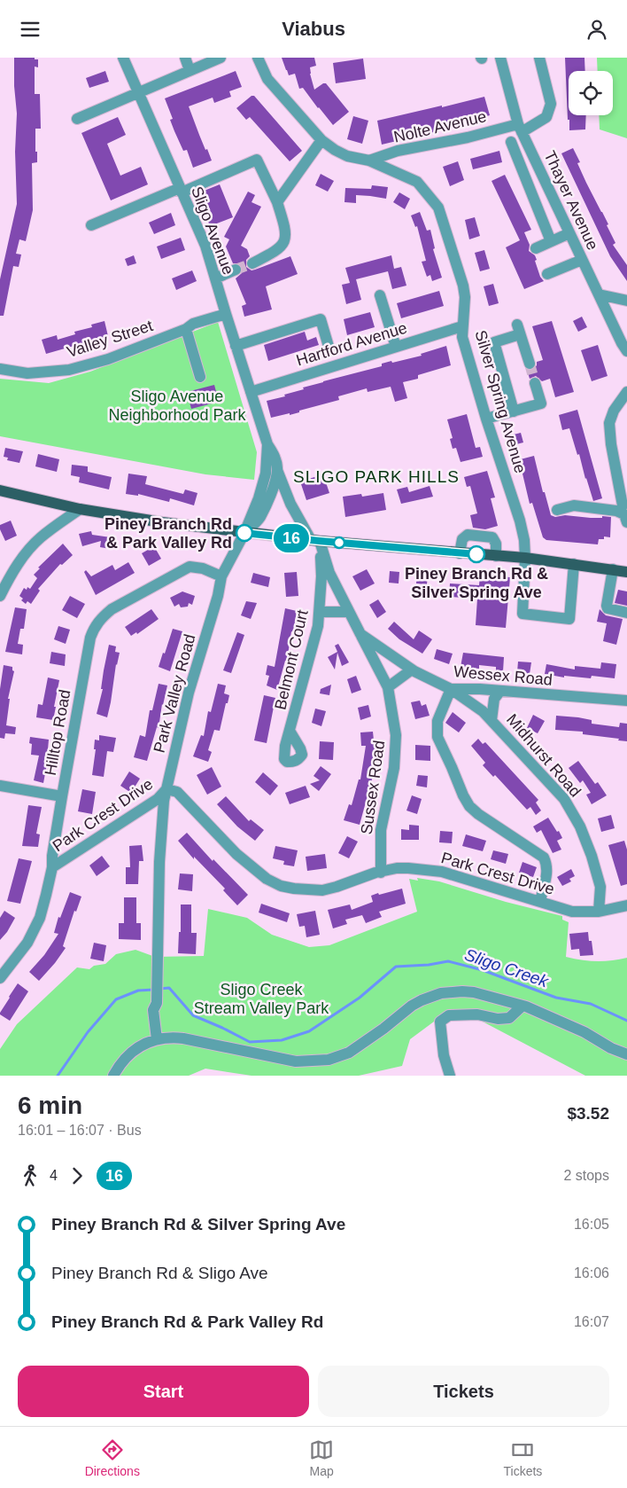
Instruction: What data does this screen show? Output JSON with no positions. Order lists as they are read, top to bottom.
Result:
{
  "streets": {
    "street": [
      "Nolte Avenue",
      "Thayer Avenue",
      "Sligo Avenue",
      "Valley Street",
      "Hartford Avenue",
      "Silver Spring Avenue",
      "Belmont Court",
      "Wessex Road",
      "Park Valley Road",
      "Hilltop Road",
      "Midhurst Road",
      "Sussex Road",
      "Park Crest Drive"
    ]
  },
  "crossings": [
    ["Nolte Avenue", "Thayer Avenue"],
    ["Nolte Avenue", "Silver Spring Avenue"],
    ["Sligo Avenue", "Valley Street"],
    ["Sligo Avenue", "Hartford Avenue"],
    ["Sligo Avenue", "Belmont Court"],
    ["Sligo Avenue", "Wessex Road"],
    ["Sligo Avenue", "Park Valley Road"],
    ["Hartford Avenue", "Silver Spring Avenue"],
    ["Belmont Court", "Wessex Road"],
    ["Wessex Road", "Midhurst Road"],
    ["Wessex Road", "Sussex Road"],
    ["Park Valley Road", "Hilltop Road"],
    ["Park Valley Road", "Park Crest Drive"],
    ["Hilltop Road", "Park Crest Drive"],
    ["Midhurst Road", "Park Crest Drive"],
    ["Sussex Road", "Park Crest Drive"]
  ],
  "districts": ["SLIGO PARK HILLS"],
  "water": ["Sligo Creek"],
  "parks": ["Sligo Avenue Neighborhood Park", "Sligo Creek Stream Valley Park"],
  "places": ["Piney Branch Rd & Park Valley Rd", "Piney Branch Rd & Silver Spring Ave"],
  "lines": ["bus line 16"],
  "page": {
    "header": "Viabus",
    "on_map": "16",
    "heading": ["6 min", "16:01 – 16:07 · Bus", "$3.52"],
    "legs": ["4", "16", "2 stops"],
    "list": [
      {
        "name": "Piney Branch Rd & Silver Spring Ave",
        "value": "16:05"
      },
      {
        "name": "Piney Branch Rd & Sligo Ave",
        "value": "16:06"
      },
      {
        "name": "Piney Branch Rd & Park Valley Rd",
        "value": "16:07"
      }
    ],
    "buttons": ["Start", "Tickets"],
    "tabs": ["Directions", "Map", "Tickets"]
  }
}
